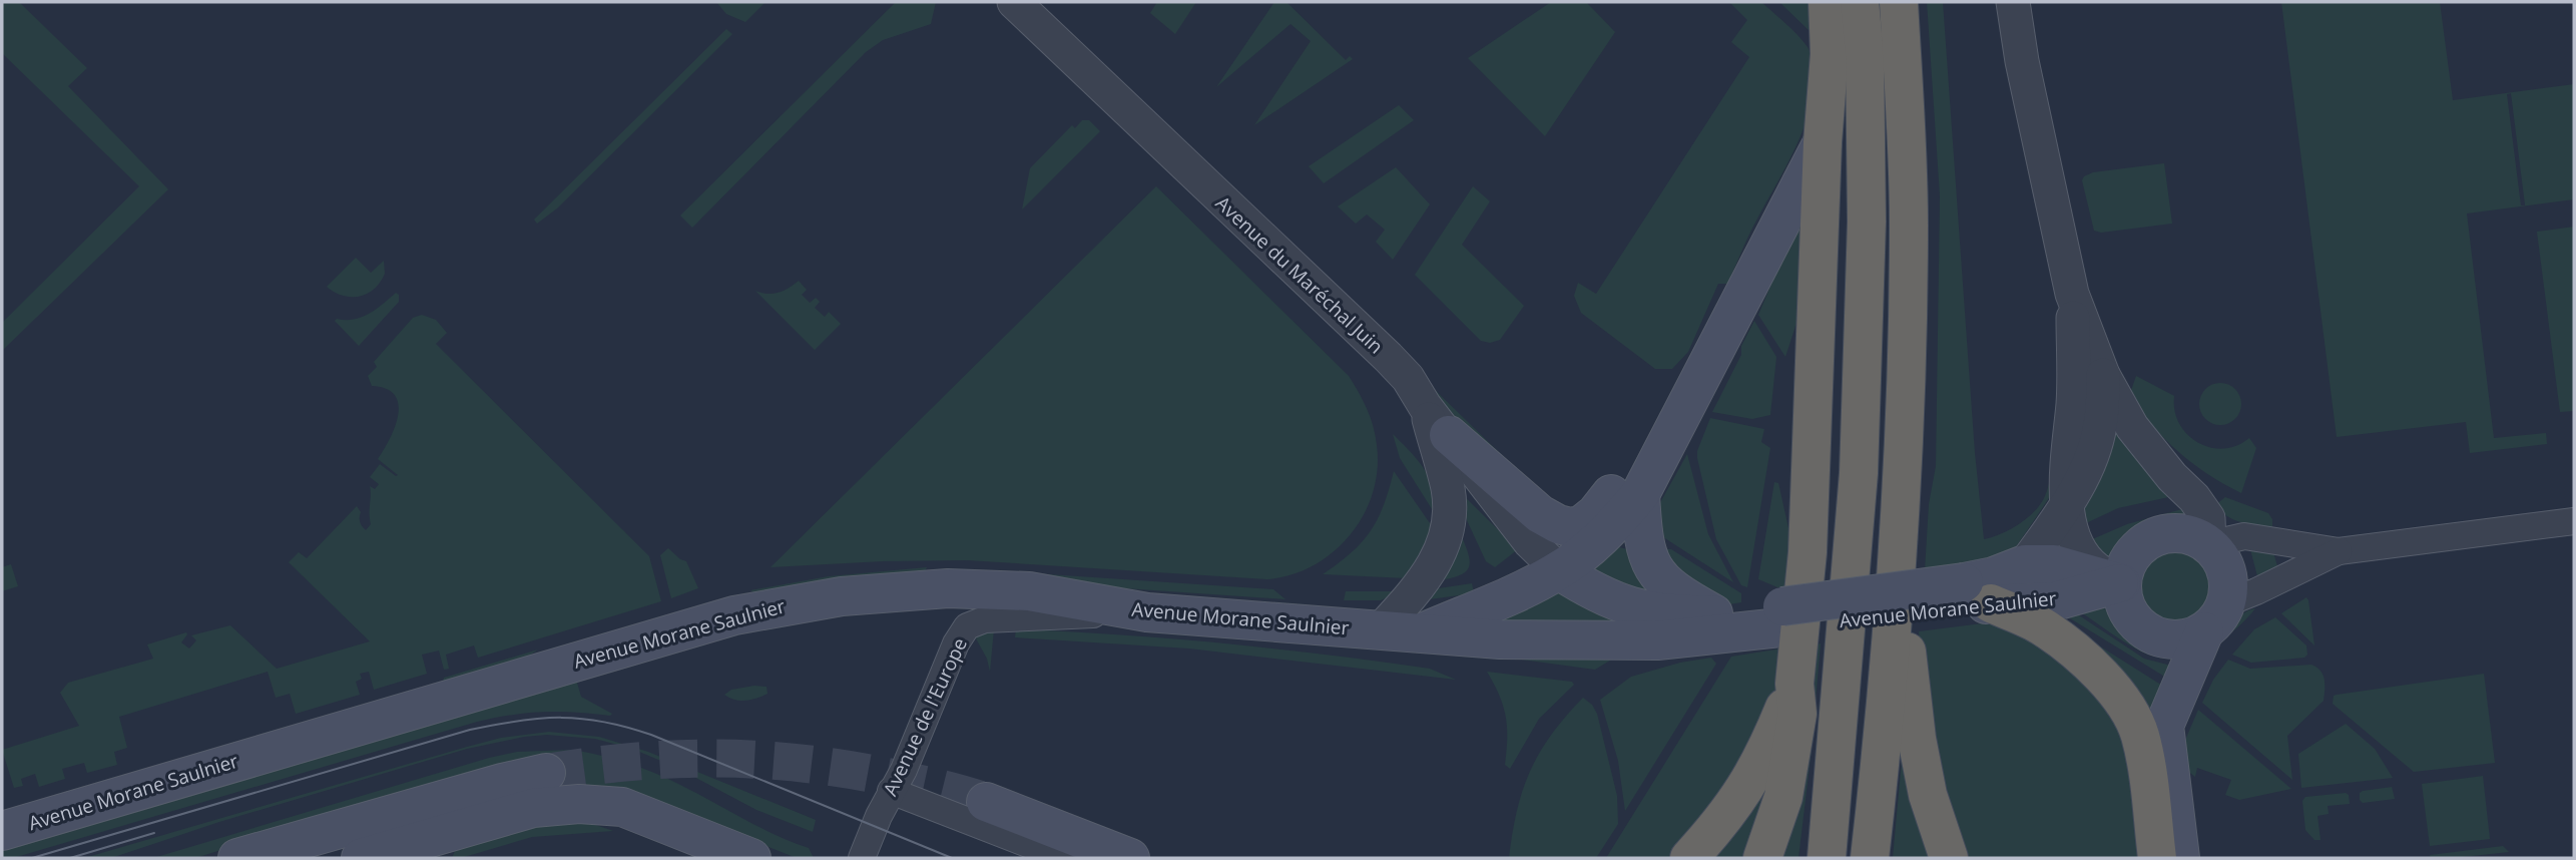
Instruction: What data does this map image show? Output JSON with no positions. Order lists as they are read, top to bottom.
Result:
{
  "streets": {
    "main road": ["Avenue Morane Saulnier"],
    "street": ["Avenue du Maréchal Juin", "Avenue de l'Europe"]
  },
  "crossings": [
    ["Avenue du Maréchal Juin", "Avenue Morane Saulnier"],
    ["Avenue Morane Saulnier", "Avenue de l'Europe"]
  ]
}
